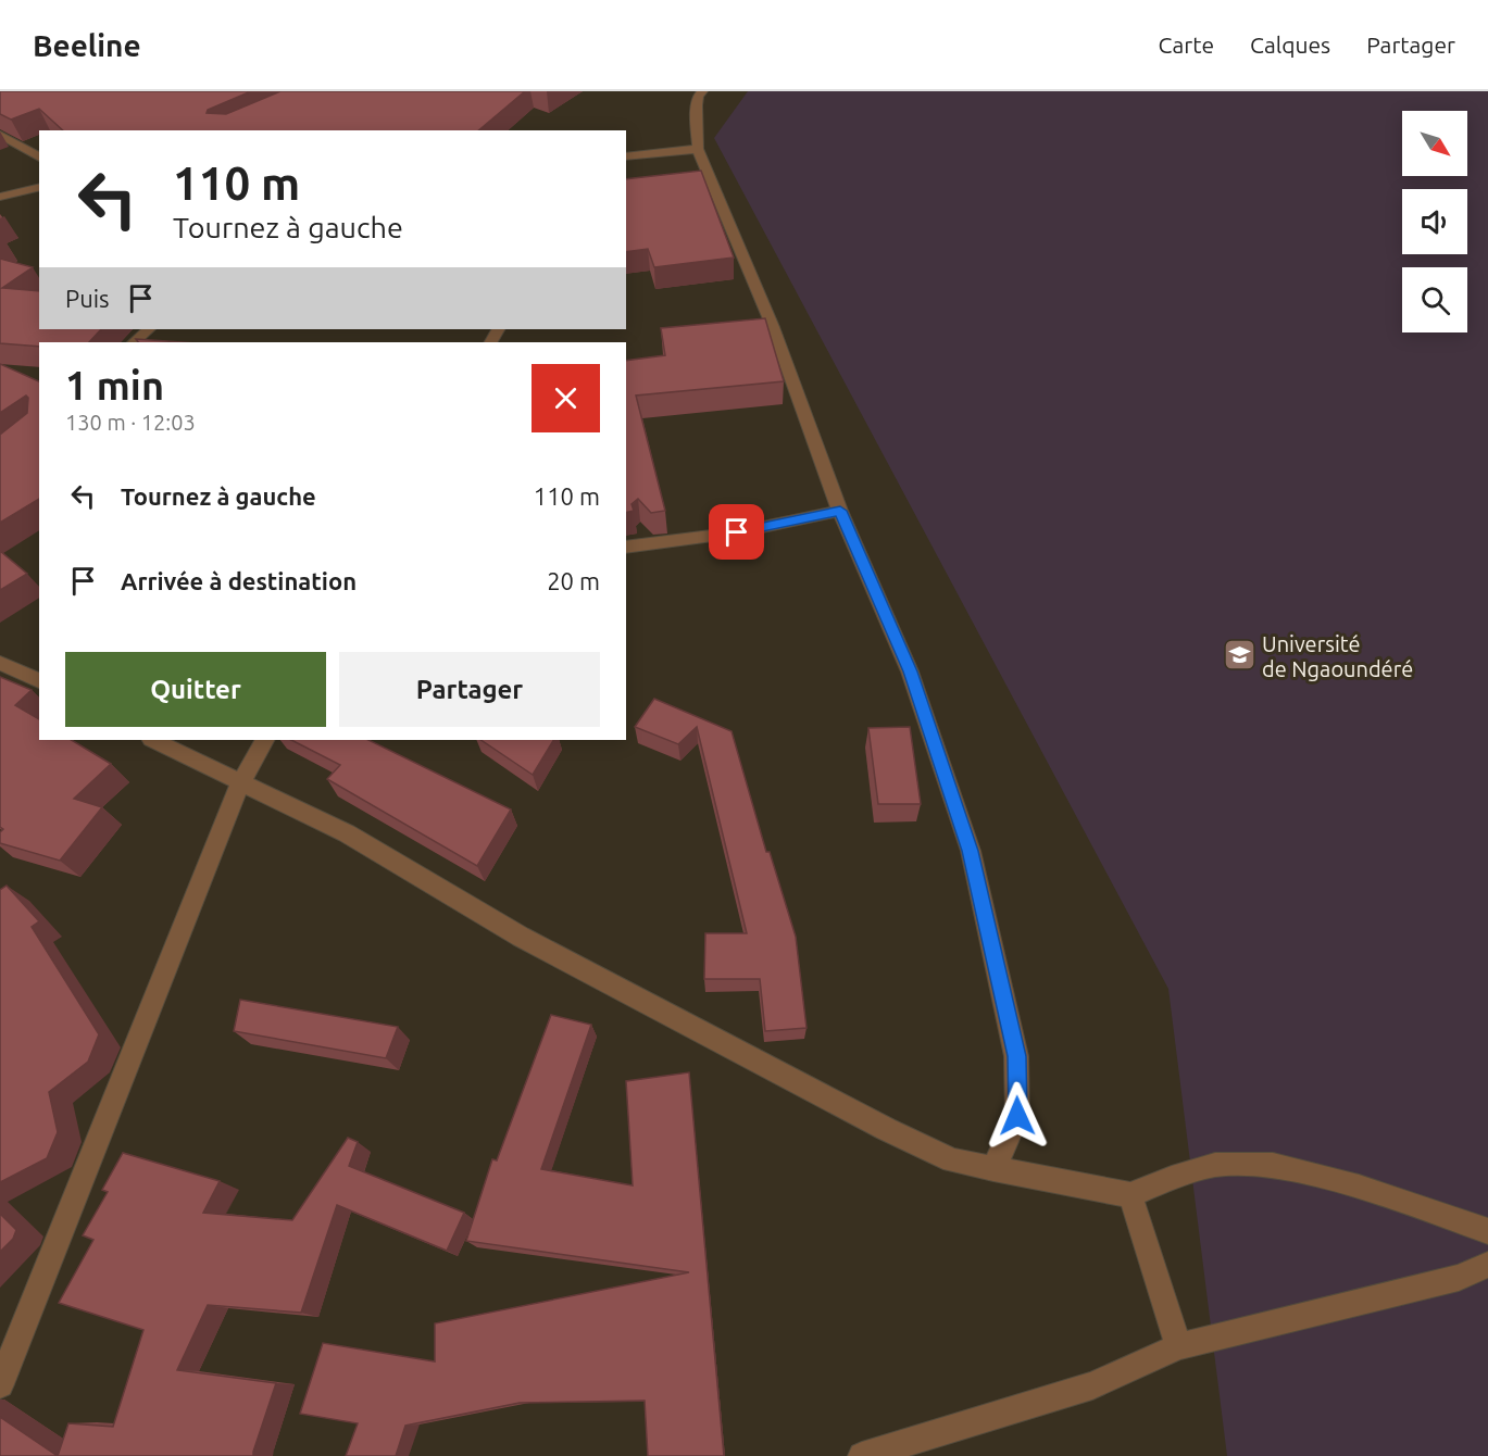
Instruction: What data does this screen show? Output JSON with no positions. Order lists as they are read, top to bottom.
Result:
{
  "places": {
    "school or university": ["Université de Ngaoundéré"]
  },
  "north": "bottom right",
  "page": {
    "header": "Beeline",
    "nav": ["Carte", "Calques", "Partager"],
    "turn": ["110 m", "Tournez à gauche"],
    "then": "Puis",
    "heading": ["1 min", "130 m · 12:03"],
    "list": [
      {
        "name": "Tournez à gauche",
        "value": "110 m"
      },
      {
        "name": "Arrivée à destination",
        "value": "20 m"
      }
    ],
    "buttons": ["Quitter", "Partager"]
  }
}
